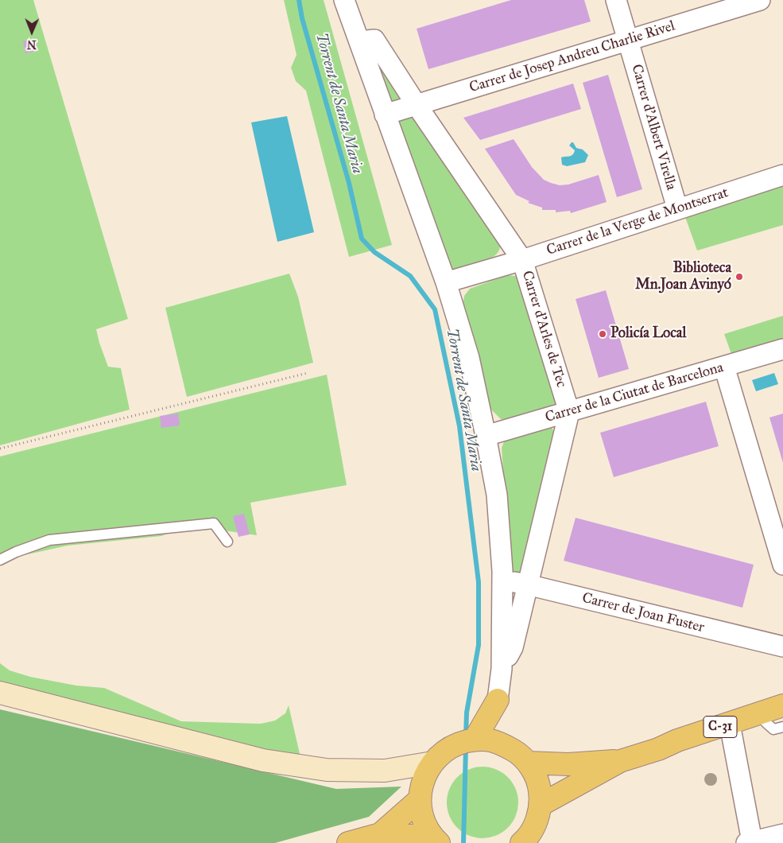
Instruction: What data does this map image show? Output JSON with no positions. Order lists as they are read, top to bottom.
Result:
{
  "streets": {
    "main road": ["C-31"],
    "street": [
      "Carrer de Josep Andreu Charlie Rivel",
      "Carrer d'Albert Virella",
      "Carrer de la Verge de Montserrat",
      "Carrer d'Arles de Tec",
      "Carrer de la Ciutat de Barcelona",
      "Carrer de Joan Fuster"
    ]
  },
  "crossings": [
    ["Carrer de Josep Andreu Charlie Rivel", "Carrer d'Albert Virella"],
    ["Carrer de Josep Andreu Charlie Rivel", "Carrer d'Arles de Tec"],
    ["Carrer d'Albert Virella", "Carrer de la Verge de Montserrat"],
    ["Carrer de la Verge de Montserrat", "Carrer d'Arles de Tec"],
    ["Carrer d'Arles de Tec", "Carrer de la Ciutat de Barcelona"]
  ],
  "water": ["Torrent de Santa Maria"],
  "places": ["Biblioteca Mn.Joan Avinyó", "Policía Local"],
  "north": "bottom"
}
